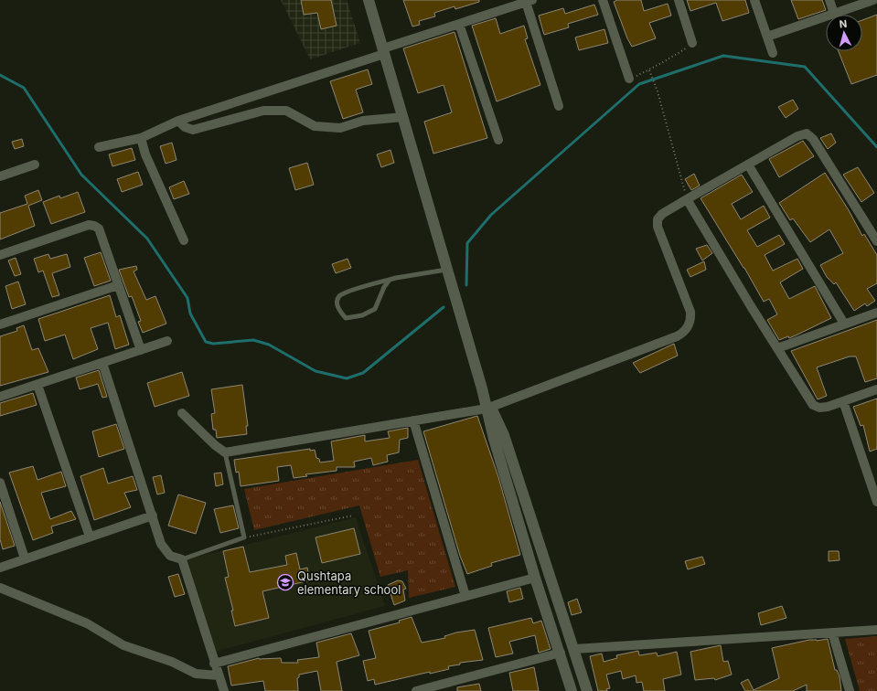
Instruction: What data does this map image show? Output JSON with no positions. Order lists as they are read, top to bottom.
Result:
{
  "places": {
    "school or university": ["Qushtapa elementary school"]
  },
  "north": "top"
}
